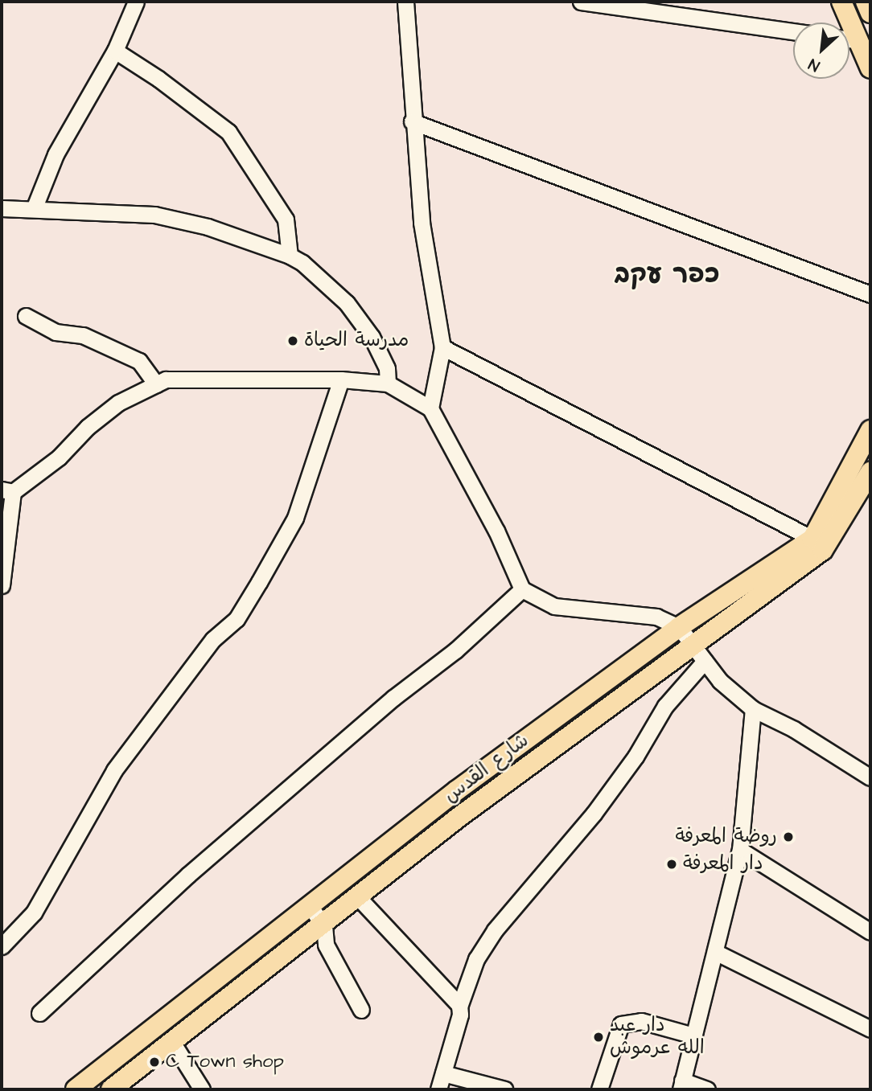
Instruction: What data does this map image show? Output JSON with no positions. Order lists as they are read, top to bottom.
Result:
{
  "streets": {
    "main road": ["شارع القدس"]
  },
  "districts": ["כפר עקב"],
  "places": [
    "مدرسة الحياة",
    "روضة المعرفة",
    "دار المعرفة",
    "دار عبد الله عرموش",
    "C Town shop"
  ],
  "north": "bottom left"
}
